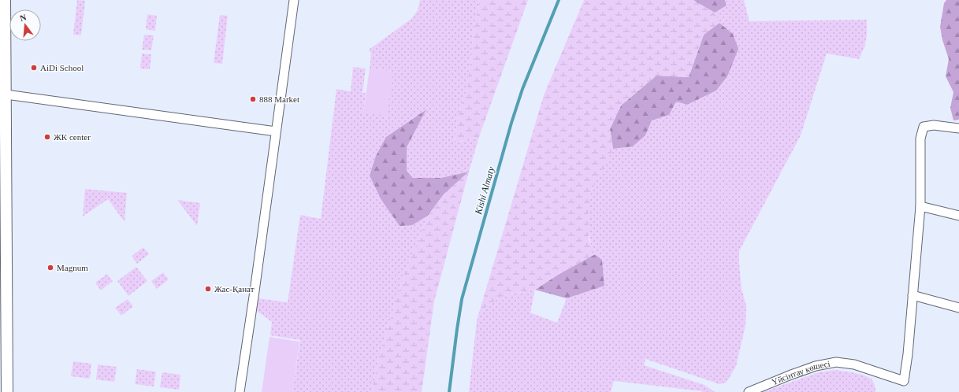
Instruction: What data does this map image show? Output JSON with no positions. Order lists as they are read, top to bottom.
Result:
{
  "streets": {
    "street": ["Үйсінтау көшесі"]
  },
  "water": ["Kіshі Almaty"],
  "places": [
    "AiDi School",
    "888 Market",
    "ЖК center",
    "Magnum",
    "Жас-Қанат"
  ],
  "north": "top"
}
